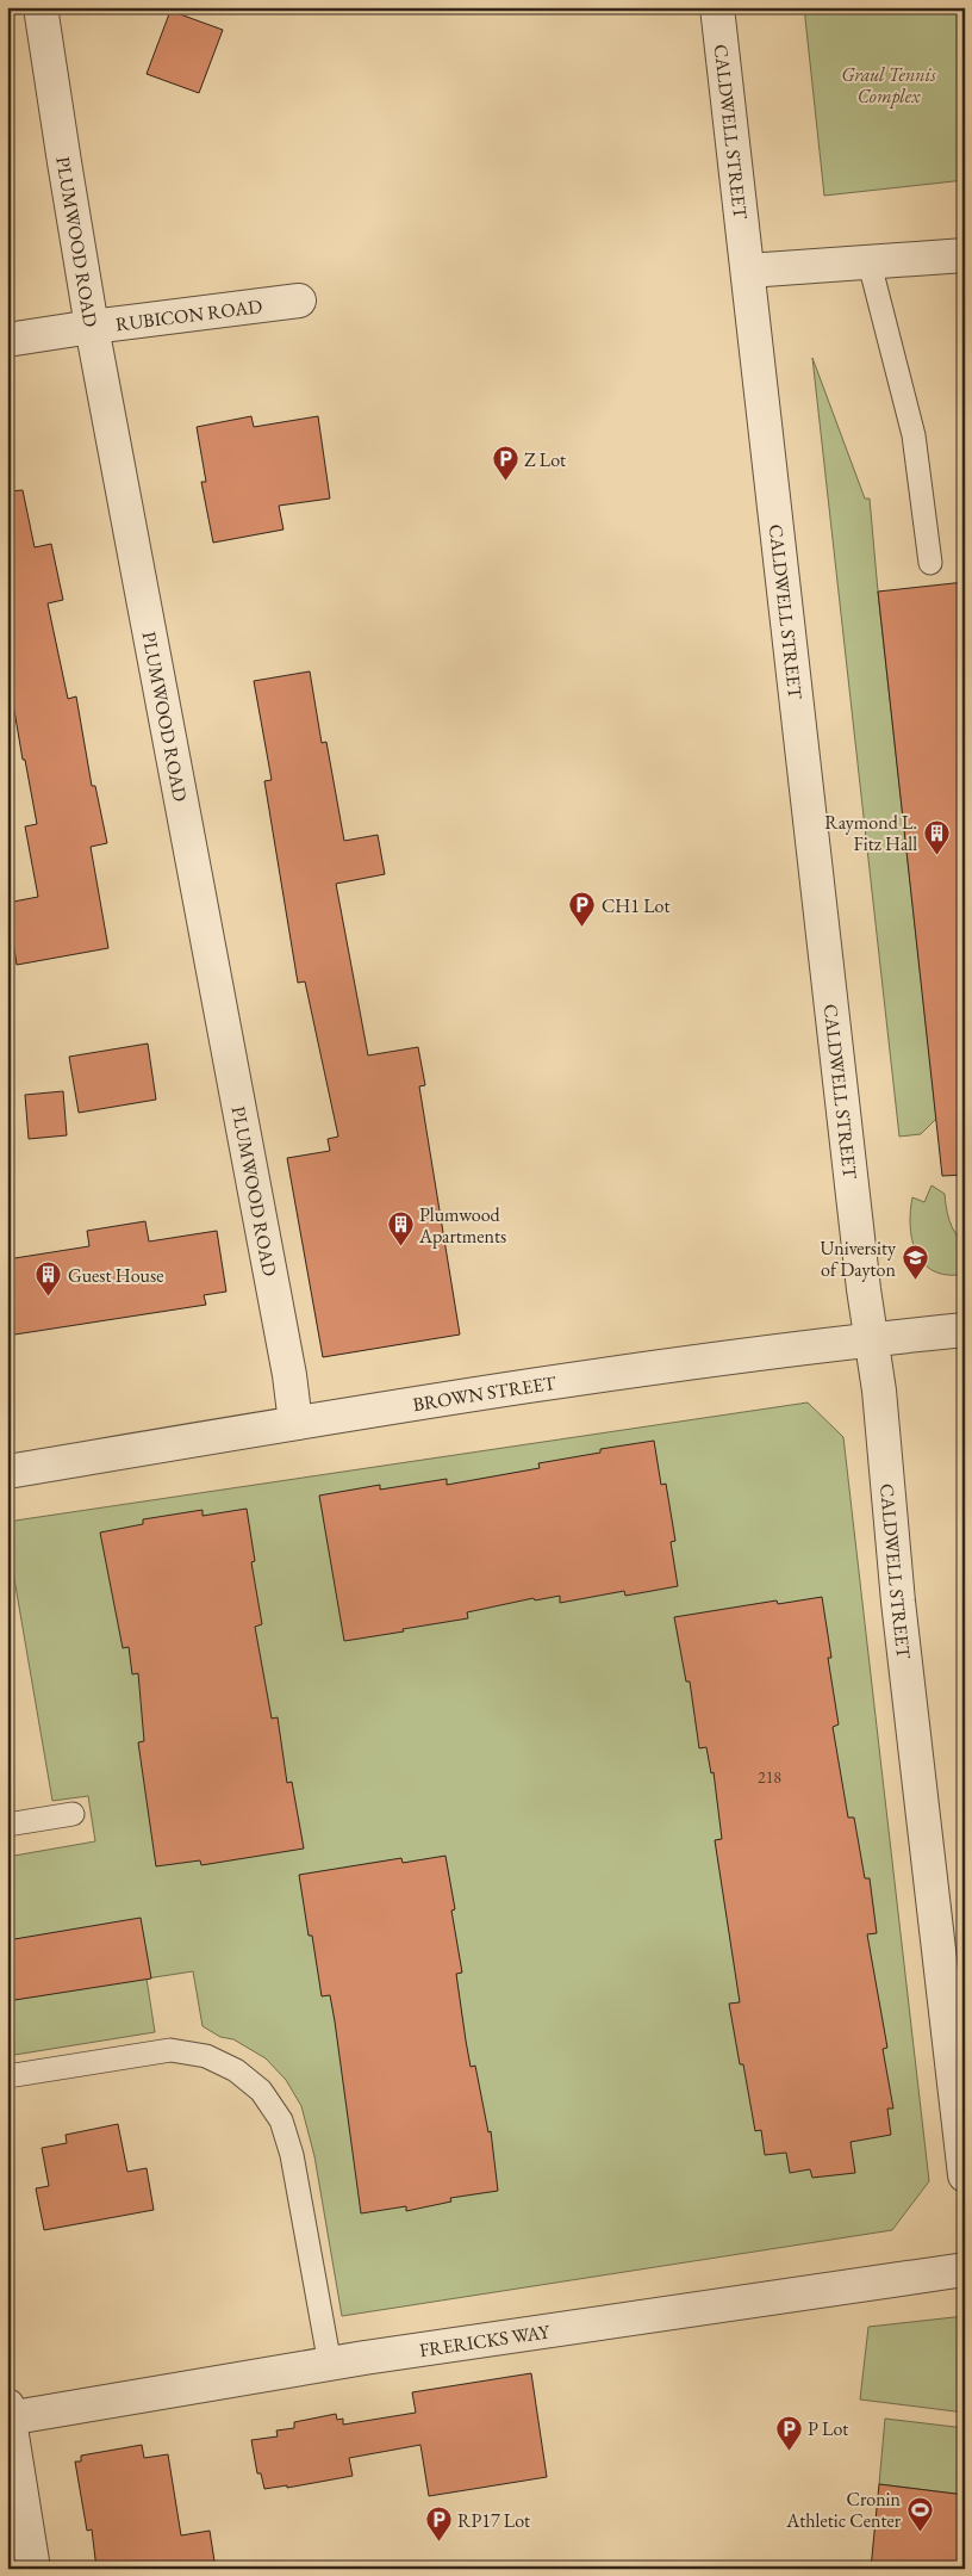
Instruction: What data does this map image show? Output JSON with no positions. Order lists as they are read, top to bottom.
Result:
{
  "streets": {
    "street": [
      "CALDWELL STREET",
      "PLUMWOOD ROAD",
      "RUBICON ROAD",
      "BROWN STREET",
      "FRERICKS WAY"
    ]
  },
  "crossings": [
    ["CALDWELL STREET", "BROWN STREET"],
    ["PLUMWOOD ROAD", "RUBICON ROAD"],
    ["PLUMWOOD ROAD", "BROWN STREET"]
  ],
  "parks": ["Graul Tennis Complex"],
  "places": {
    "parking": [
      "Z Lot",
      "CH1 Lot",
      "P Lot",
      "RP17 Lot"
    ],
    "building": ["Raymond L. Fitz Hall", "Plumwood Apartments", "Guest House"],
    "school or university": ["University of Dayton"],
    "sports": ["Cronin Athletic Center"]
  },
  "house_numbers": ["218"]
}
